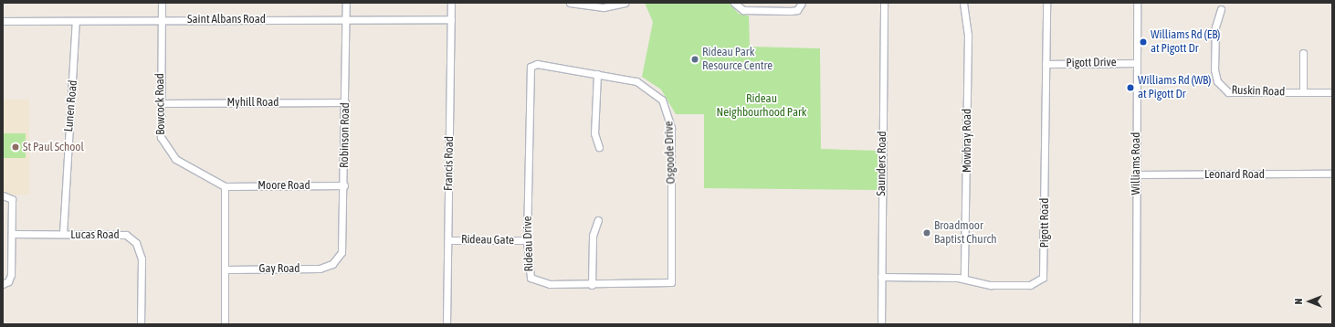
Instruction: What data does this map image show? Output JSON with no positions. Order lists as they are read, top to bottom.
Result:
{
  "streets": {
    "street": [
      "Saint Albans Road",
      "Pigott Drive",
      "Ruskin Road",
      "Myhill Road",
      "Bowcock Road",
      "Lunen Road",
      "Robinson Road",
      "Mowbray Road",
      "Osgoode Drive",
      "Francis Road",
      "Saunders Road",
      "Williams Road",
      "Leonard Road",
      "Moore Road",
      "Pigott Road",
      "Lucas Road",
      "Rideau Gate",
      "Rideau Drive",
      "Gay Road"
    ]
  },
  "crossings": [
    ["Saint Albans Road", "Bowcock Road"],
    ["Saint Albans Road", "Lunen Road"],
    ["Saint Albans Road", "Robinson Road"],
    ["Saint Albans Road", "Francis Road"],
    ["Pigott Drive", "Williams Road"],
    ["Pigott Drive", "Pigott Road"],
    ["Myhill Road", "Bowcock Road"],
    ["Myhill Road", "Robinson Road"],
    ["Bowcock Road", "Moore Road"],
    ["Lunen Road", "Lucas Road"],
    ["Robinson Road", "Moore Road"],
    ["Robinson Road", "Gay Road"],
    ["Mowbray Road", "Pigott Road"],
    ["Osgoode Drive", "Rideau Drive"],
    ["Francis Road", "Rideau Gate"],
    ["Saunders Road", "Pigott Road"],
    ["Williams Road", "Leonard Road"],
    ["Rideau Gate", "Rideau Drive"]
  ],
  "parks": ["Rideau Neighbourhood Park"],
  "places": [
    "Williams Rd (EB) at Pigott Dr",
    "Rideau Park Resource Centre",
    "Williams Rd (WB) at Pigott Dr",
    "St Paul School",
    "Broadmoor Baptist Church"
  ],
  "north": "left"
}
